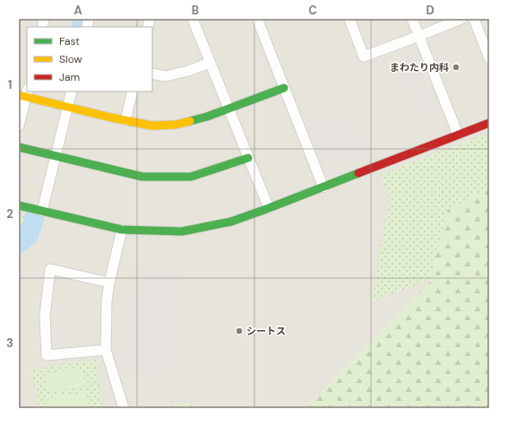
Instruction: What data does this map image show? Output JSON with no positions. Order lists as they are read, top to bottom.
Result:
{
  "places": ["まわたり内科", "シートス"],
  "legend": ["Fast", "Slow", "Jam"],
  "grid": {
    "columns": [
      "A",
      "B",
      "C",
      "D"
    ],
    "rows": ["1", "2", "3"]
  }
}
